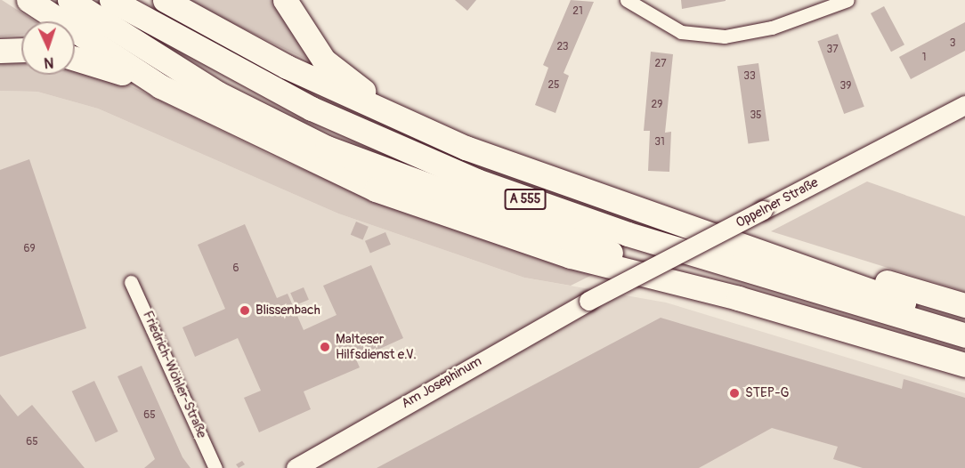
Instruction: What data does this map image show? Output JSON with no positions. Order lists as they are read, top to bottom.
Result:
{
  "streets": {
    "highway": ["A 555"],
    "street": ["Oppelner Straße", "Friedrich-Wöhler-Straße", "Am Josephinum"]
  },
  "crossings": [
    ["Oppelner Straße", "Am Josephinum"]
  ],
  "places": ["Blissenbach", "Malteser Hilfsdienst e.V.", "STEP-G"],
  "house_numbers": [
    "21",
    "3",
    "23",
    "37",
    "1",
    "27",
    "33",
    "25",
    "39",
    "29",
    "35",
    "31",
    "69",
    "6",
    "65",
    "65"
  ],
  "north": "bottom"
}
